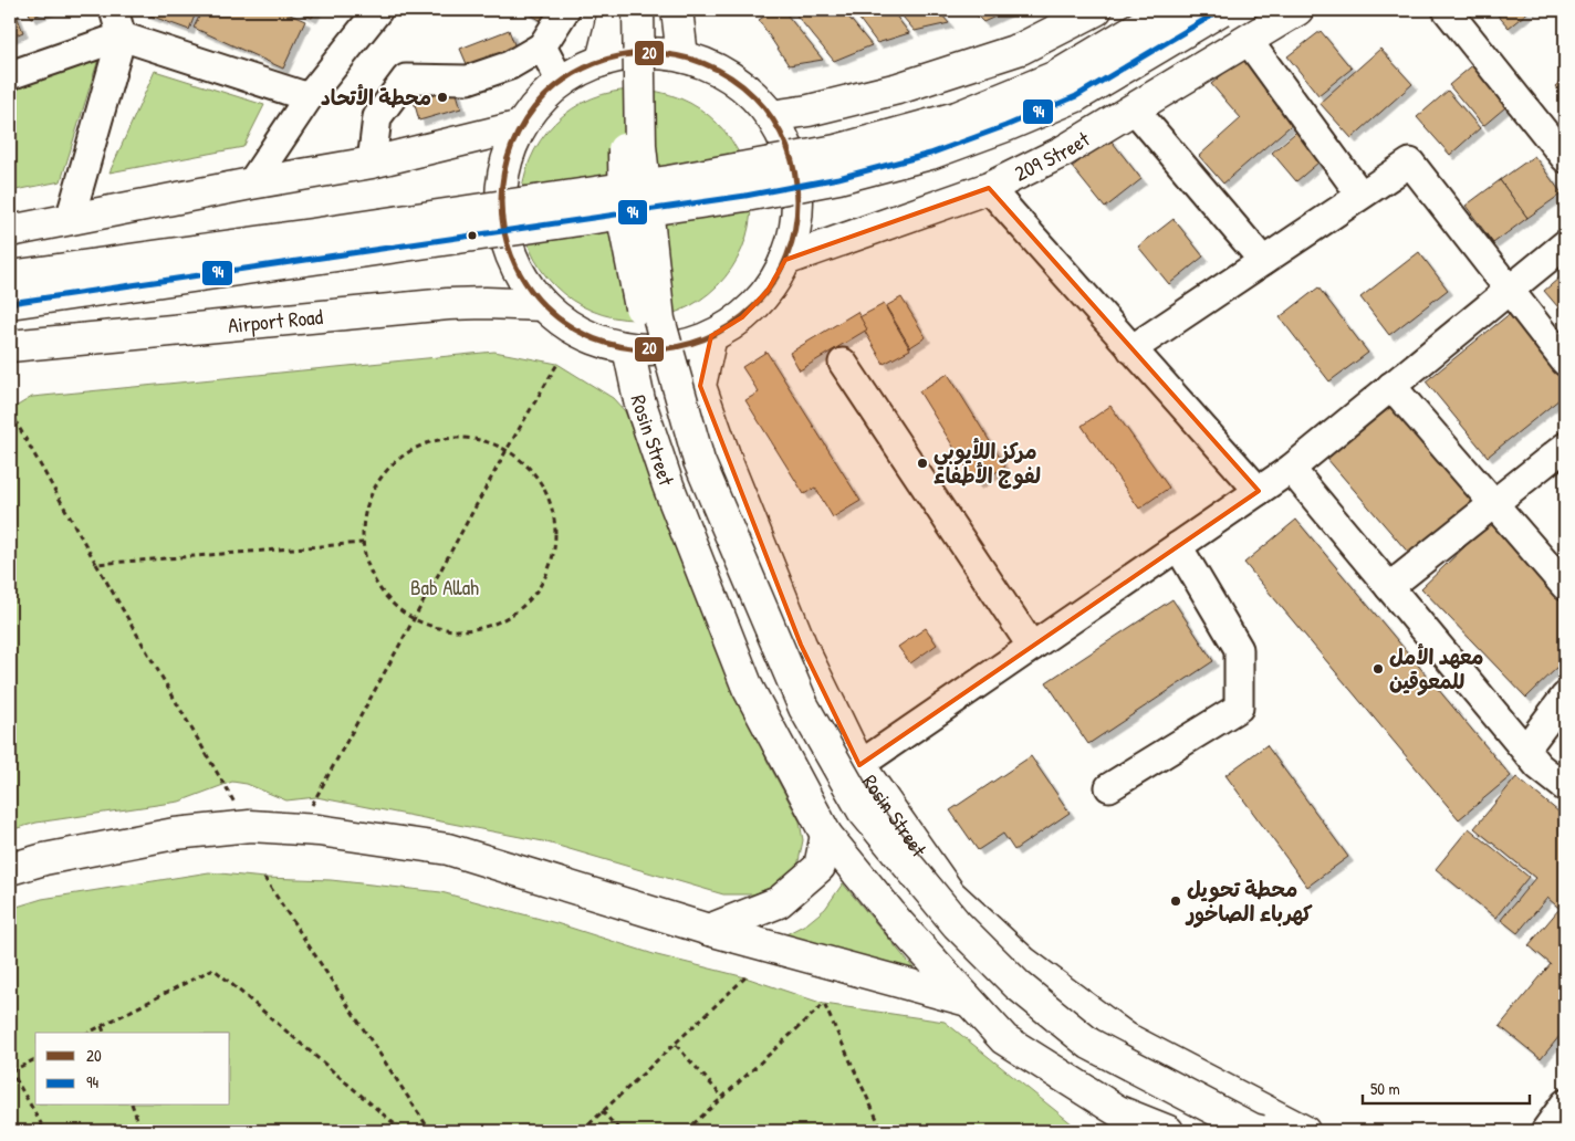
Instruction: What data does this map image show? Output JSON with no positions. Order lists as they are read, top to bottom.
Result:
{
  "streets": {
    "main road": ["209 Street", "Airport Road", "Rosin Street"]
  },
  "parks": ["Bab Allah"],
  "places": [
    "محطة الأتحاد",
    "مركز اللأيوبي لفوج الأطفاء",
    "معهد الأمل للمعوقين",
    "محطة تحويل كهرباء الصاخور"
  ],
  "lines": ["transit line 94", "transit line 20"],
  "legend": ["20", "94"],
  "scale_bar": "50 m"
}
